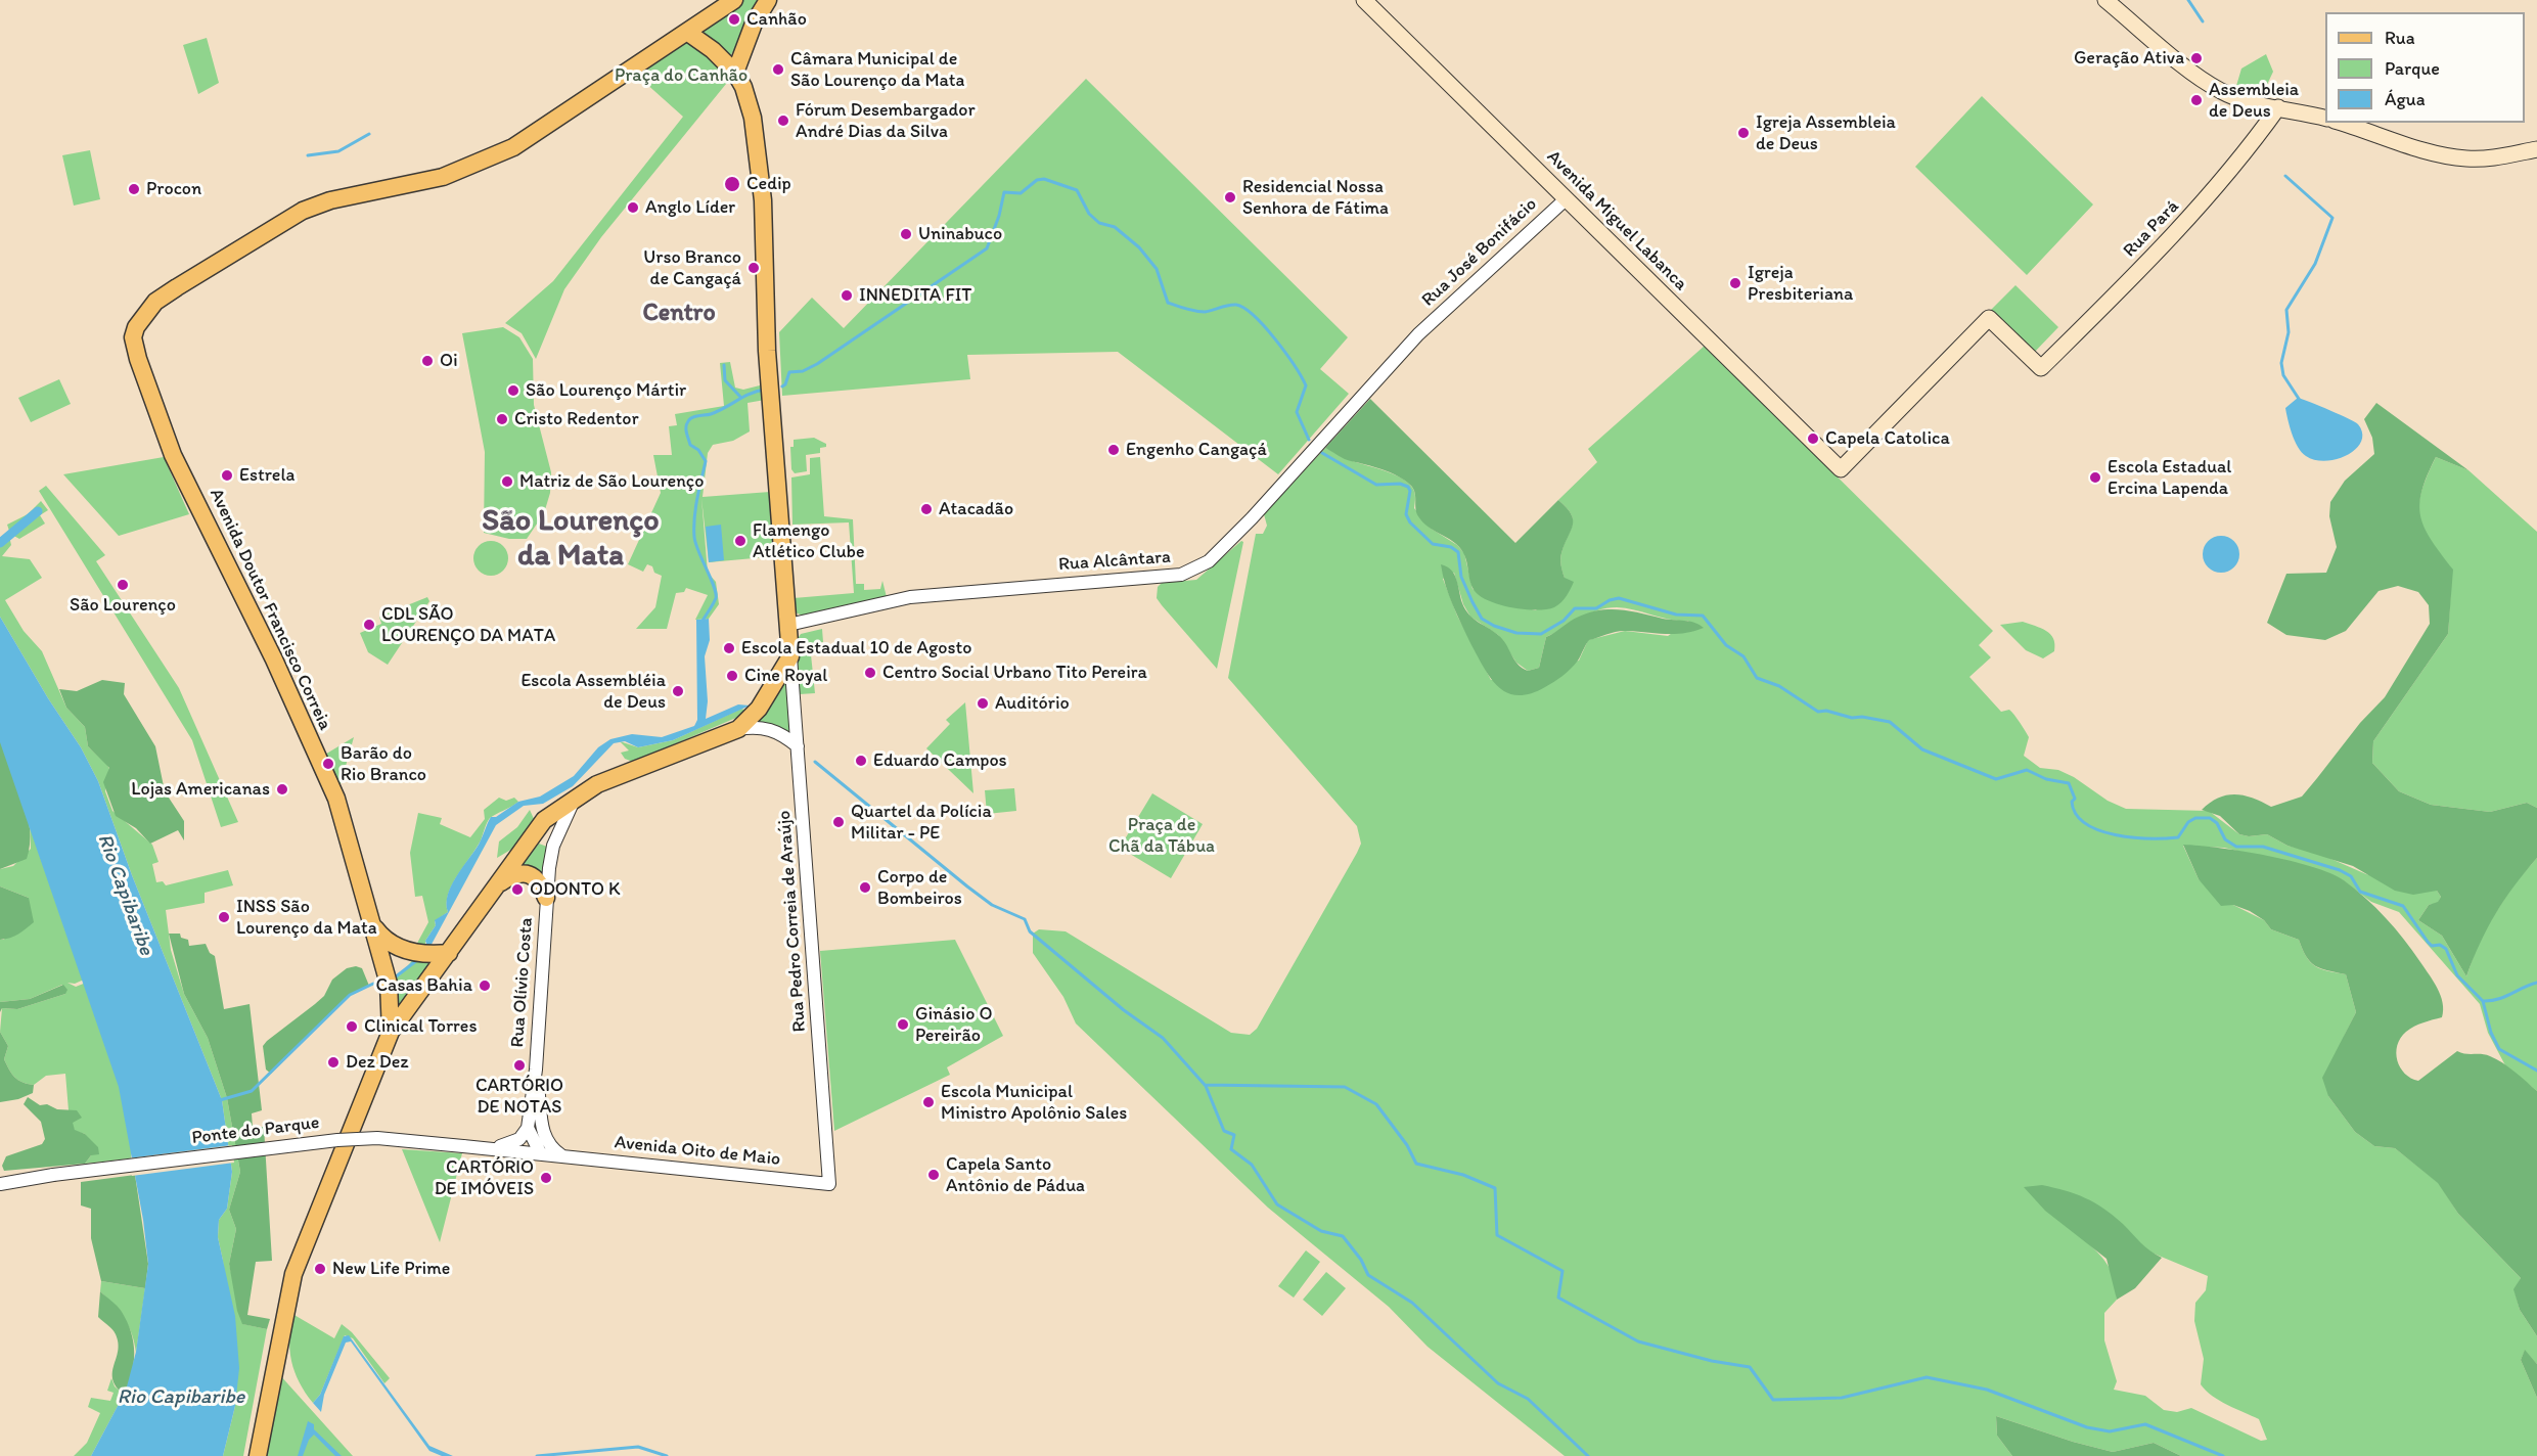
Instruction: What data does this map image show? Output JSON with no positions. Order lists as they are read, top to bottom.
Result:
{
  "streets": {
    "main road": ["Avenida Miguel Labanca", "Rua Pará", "Avenida Doutor Francisco Correia"],
    "street": [
      "Rua José Bonifácio",
      "Rua Alcântara",
      "Rua Pedro Correia de Araújo",
      "Rua Olívio Costa",
      "Ponte do Parque",
      "Avenida Oito de Maio"
    ]
  },
  "crossings": [
    ["Avenida Miguel Labanca", "Rua Pará"],
    ["Avenida Miguel Labanca", "Rua José Bonifácio"],
    ["Rua José Bonifácio", "Rua Alcântara"],
    ["Rua Pedro Correia de Araújo", "Avenida Oito de Maio"],
    ["Ponte do Parque", "Avenida Oito de Maio"]
  ],
  "districts": ["Centro", "São Lourenço da Mata"],
  "water": ["Rio Capibaribe"],
  "parks": ["Praça do Canhão", "Praça de Chã da Tábua"],
  "places": [
    "Canhão",
    "Geração Ativa",
    "Câmara Municipal de São Lourenço da Mata",
    "Assembleia de Deus",
    "Fórum Desembargador André Dias da Silva",
    "Igreja Assembleia de Deus",
    "Cedip",
    "Procon",
    "Residencial Nossa Senhora de Fátima",
    "Anglo Líder",
    "Uninabuco",
    "Urso Branco de Cangaçá",
    "Igreja Presbiteriana",
    "INNEDITA FIT",
    "Oi",
    "São Lourenço Mártir",
    "Cristo Redentor",
    "Capela Catolica",
    "Engenho Cangaçá",
    "Estrela",
    "Escola Estadual Ercina Lapenda",
    "Matriz de São Lourenço",
    "Atacadão",
    "Flamengo Atlético Clube",
    "São Lourenço",
    "CDL SÃO LOURENÇO DA MATA",
    "Escola Estadual 10 de Agosto",
    "Centro Social Urbano Tito Pereira",
    "Cine Royal",
    "Escola Assembléia de Deus",
    "Auditório",
    "Eduardo Campos",
    "Barão do Rio Branco",
    "Lojas Americanas",
    "Quartel da Polícia Militar - PE",
    "Corpo de Bombeiros",
    "ODONTO K",
    "INSS São Lourenço da Mata",
    "Casas Bahia",
    "Ginásio O Pereirão",
    "Clinical Torres",
    "Dez Dez",
    "CARTÓRIO DE NOTAS",
    "Escola Municipal Ministro Apolônio Sales",
    "Capela Santo Antônio de Pádua",
    "CARTÓRIO DE IMÓVEIS",
    "New Life Prime"
  ],
  "legend": ["Rua", "Parque", "Água"]
}
